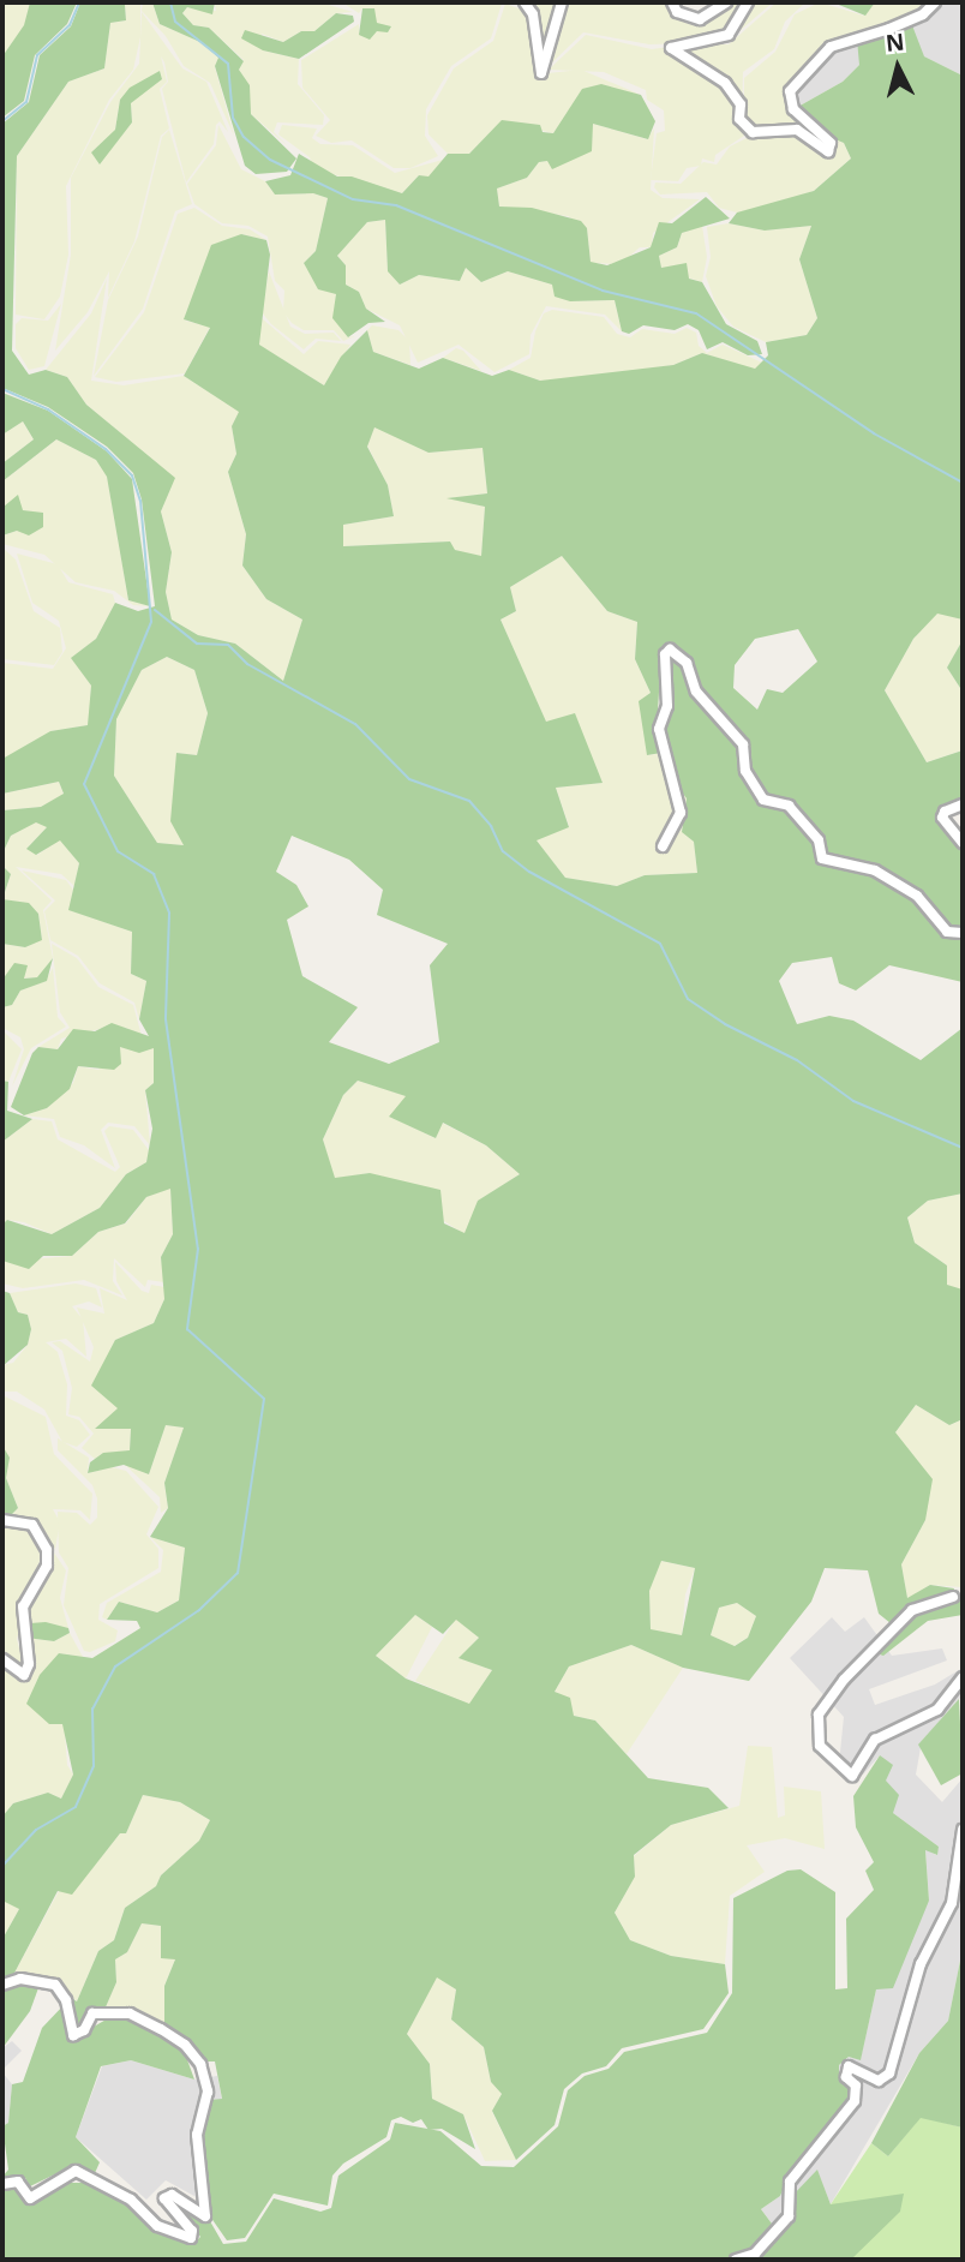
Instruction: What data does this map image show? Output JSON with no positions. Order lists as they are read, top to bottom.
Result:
{
  "north": "top"
}
